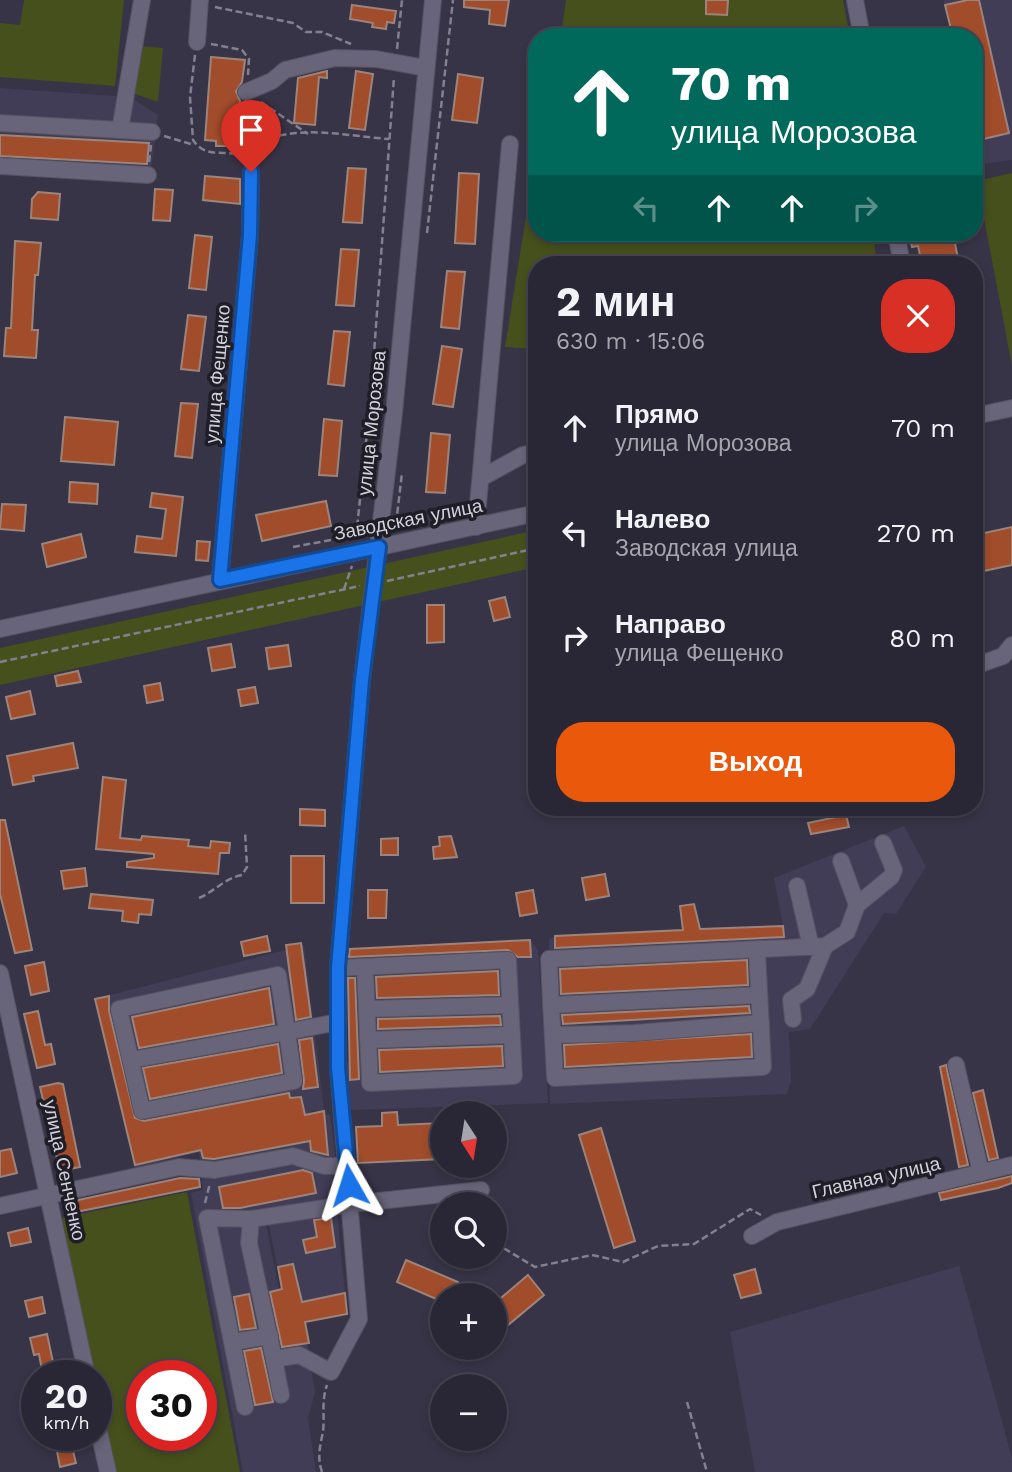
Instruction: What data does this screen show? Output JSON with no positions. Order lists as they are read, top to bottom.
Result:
{
  "streets": {
    "street": [
      "улица Фещенко",
      "улица Морозова",
      "Заводская улица",
      "улица Сенченко",
      "Главная улица"
    ]
  },
  "crossings": [
    ["улица Фещенко", "Заводская улица"],
    ["улица Морозова", "Заводская улица"]
  ],
  "north": "bottom",
  "page": {
    "turn": ["70 m", "улица Морозова"],
    "heading": ["2 мин", "630 m · 15:06"],
    "list": [
      {
        "name": "Прямо",
        "note": "улица Морозова",
        "value": "70 m"
      },
      {
        "name": "Налево",
        "note": "Заводская улица",
        "value": "270 m"
      },
      {
        "name": "Направо",
        "note": "улица Фещенко",
        "value": "80 m"
      }
    ],
    "buttons": "Выход",
    "map_buttons": ["+", "−"],
    "speed": "20 km/h",
    "limit": "30"
  }
}
